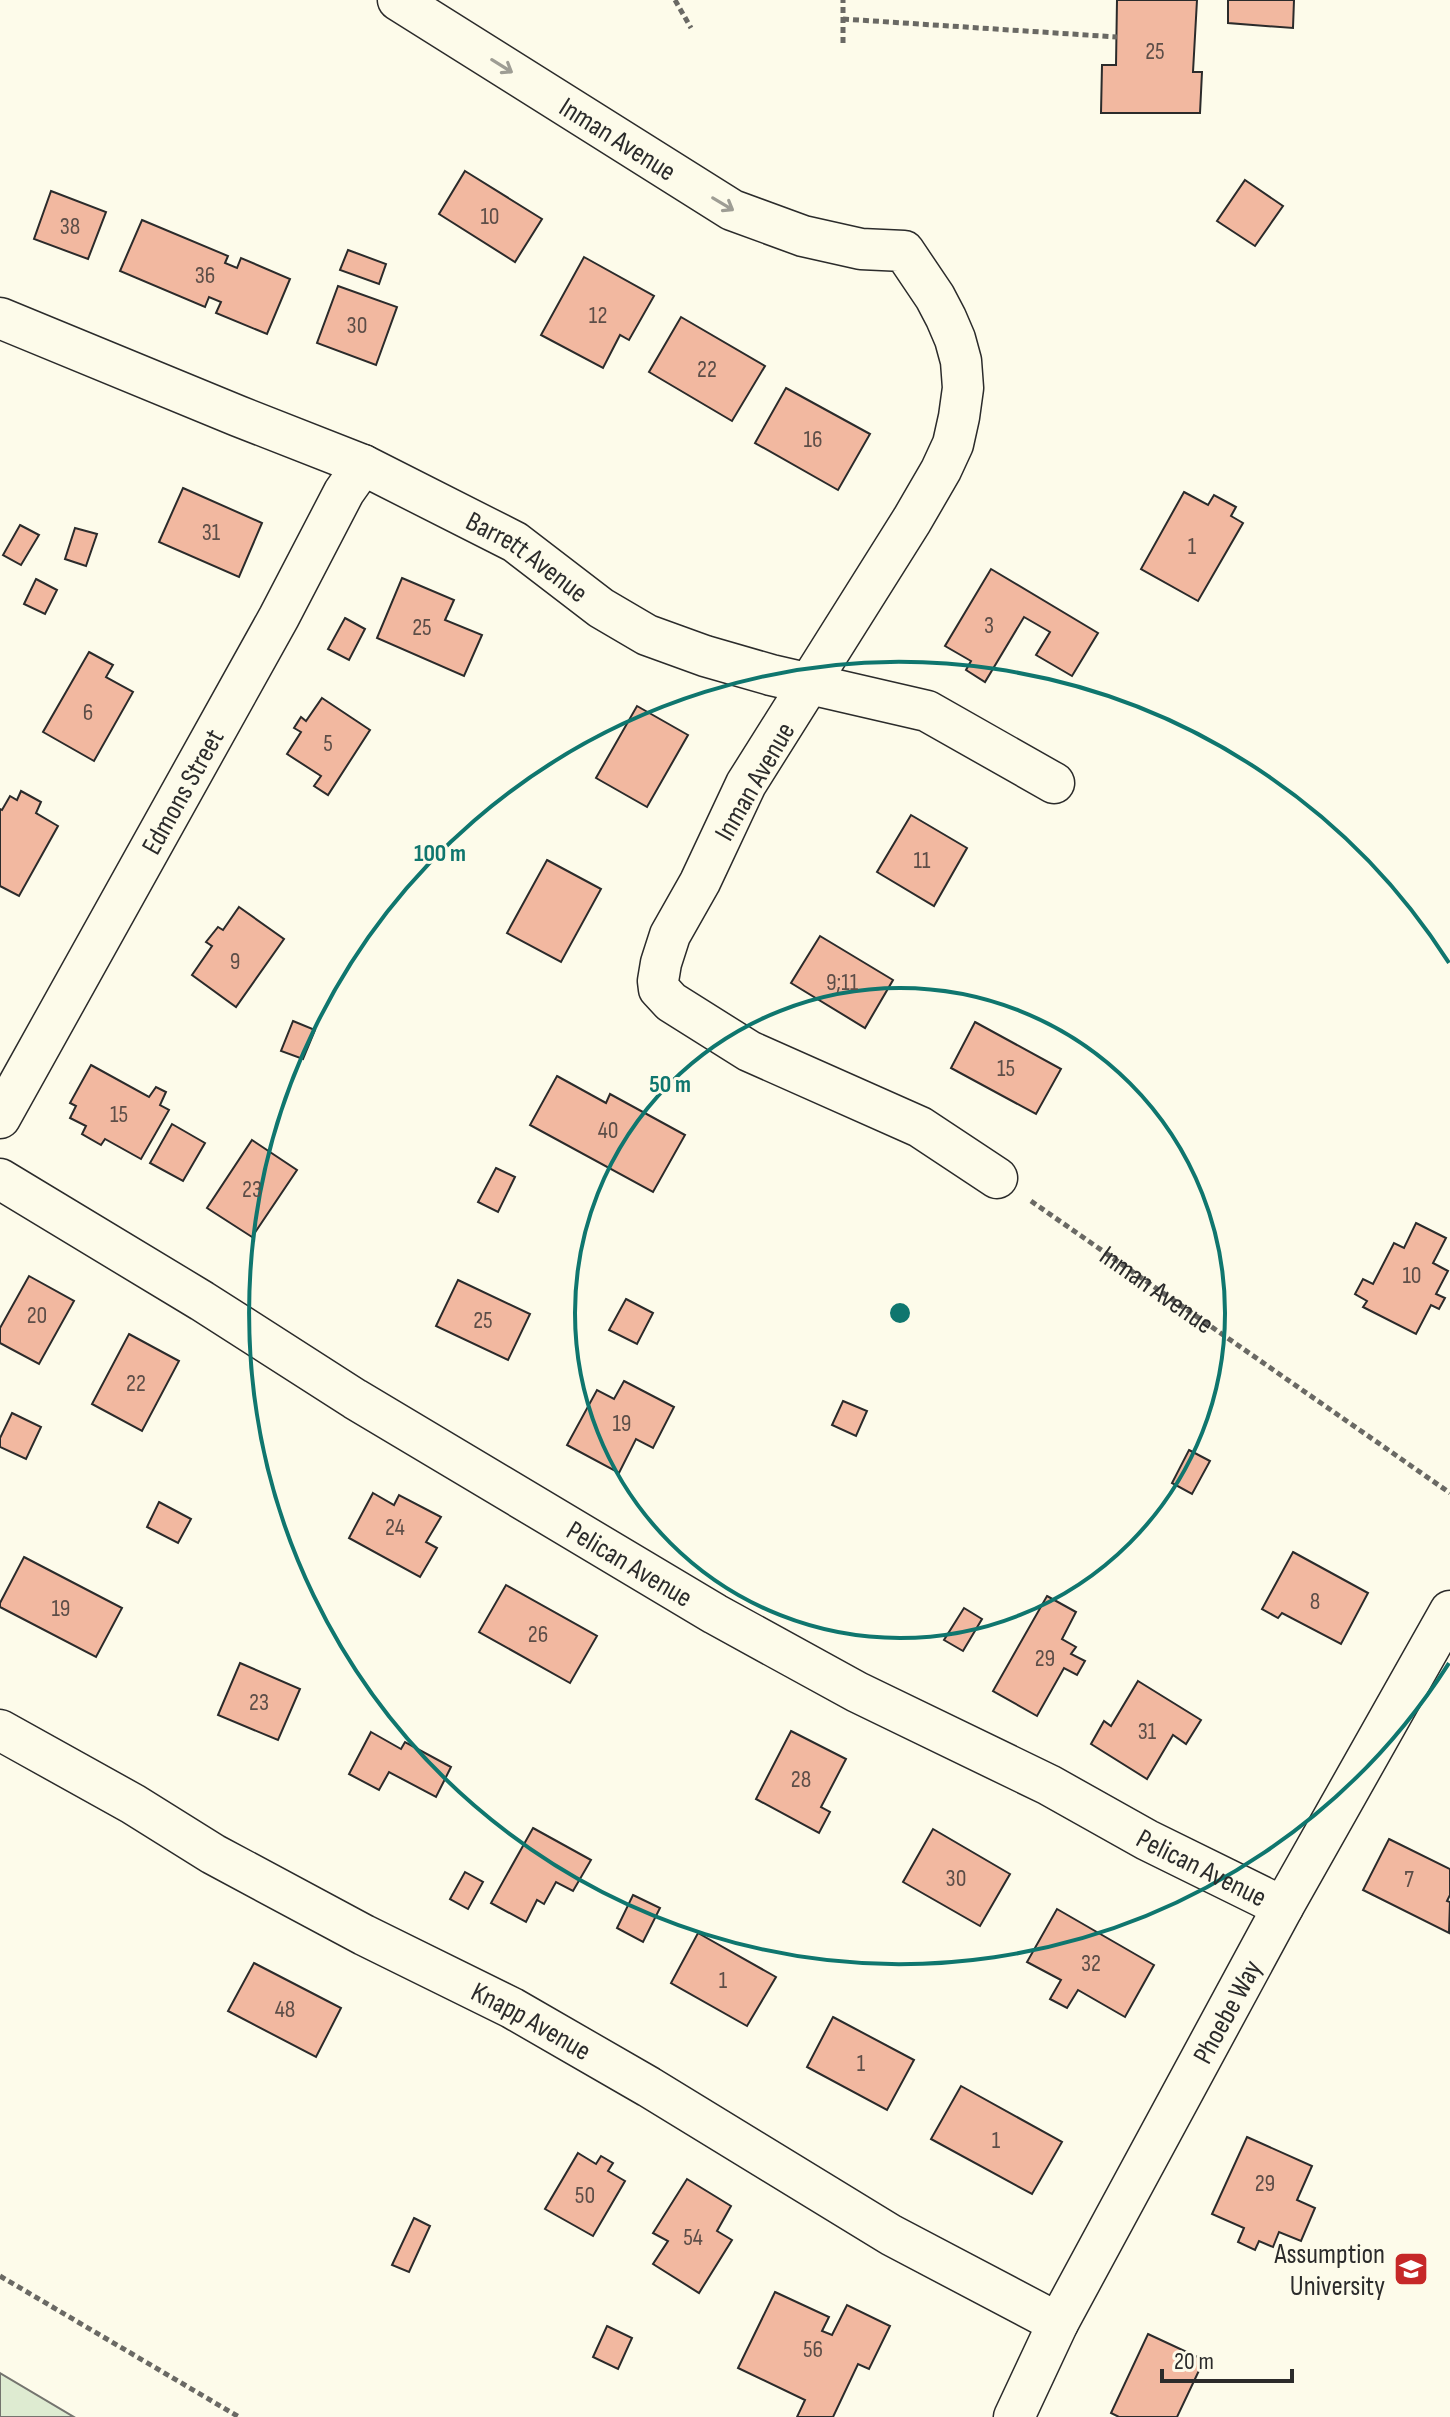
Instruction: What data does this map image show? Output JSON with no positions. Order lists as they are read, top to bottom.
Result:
{
  "streets": {
    "street": [
      "Inman Avenue",
      "Barrett Avenue",
      "Edmons Street",
      "Pelican Avenue",
      "Phoebe Way",
      "Knapp Avenue"
    ]
  },
  "crossings": [
    ["Inman Avenue", "Barrett Avenue"],
    ["Barrett Avenue", "Edmons Street"],
    ["Pelican Avenue", "Phoebe Way"],
    ["Phoebe Way", "Knapp Avenue"]
  ],
  "places": {
    "school or university": ["Assumption University"]
  },
  "house_numbers": [
    "25",
    "10",
    "38",
    "36",
    "12",
    "30",
    "22",
    "16",
    "31",
    "1",
    "3",
    "25",
    "6",
    "5",
    "11",
    "9",
    "9;11",
    "15",
    "15",
    "40",
    "23",
    "10",
    "20",
    "25",
    "22",
    "19",
    "24",
    "8",
    "19",
    "26",
    "29",
    "23",
    "31",
    "28",
    "30",
    "7",
    "32",
    "1",
    "48",
    "1",
    "1",
    "29",
    "50",
    "54",
    "56"
  ],
  "scale_bar": "20 m",
  "rings": ["100 m", "50 m"]
}
